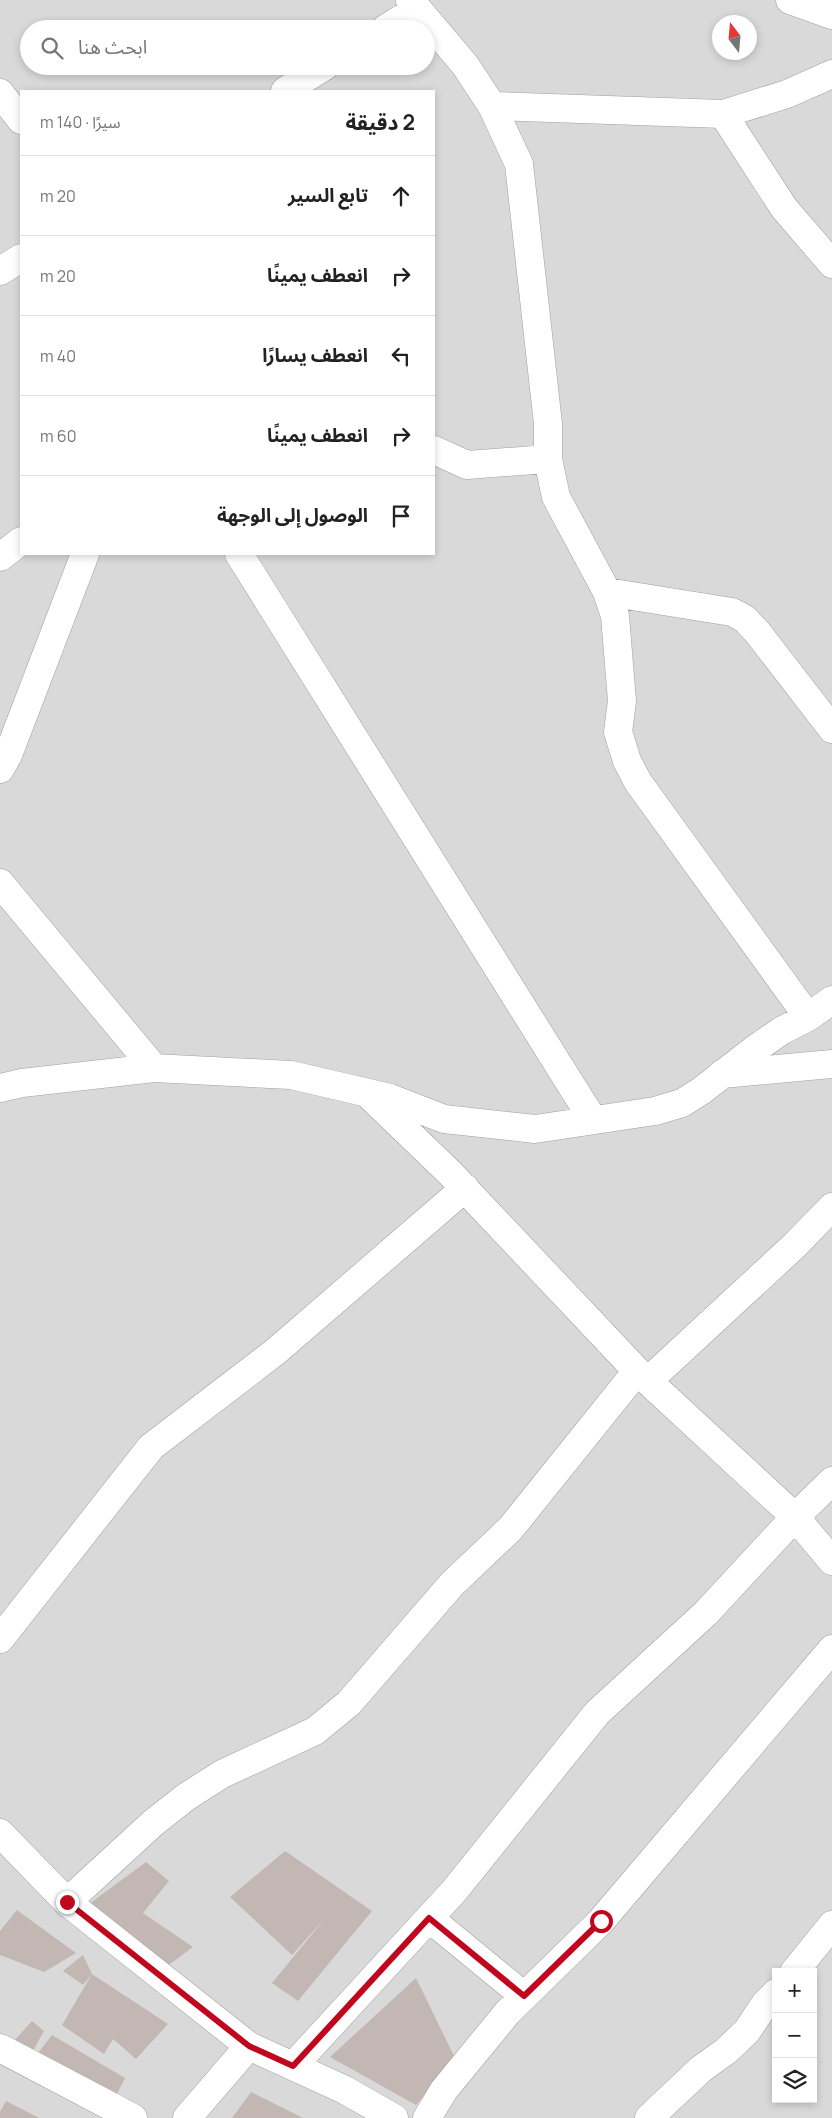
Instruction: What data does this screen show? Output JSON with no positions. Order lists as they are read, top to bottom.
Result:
{
  "north": "top",
  "page": {
    "search": "ابحث هنا",
    "heading": ["2 دقيقة", "سيرًا · 140 m"],
    "list": [
      ["تابع السير", "20 m"],
      ["انعطف يمينًا", "20 m"],
      ["انعطف يسارًا", "40 m"],
      ["انعطف يمينًا", "60 m"],
      "الوصول إلى الوجهة"
    ],
    "map_buttons": ["+", "−"]
  }
}
